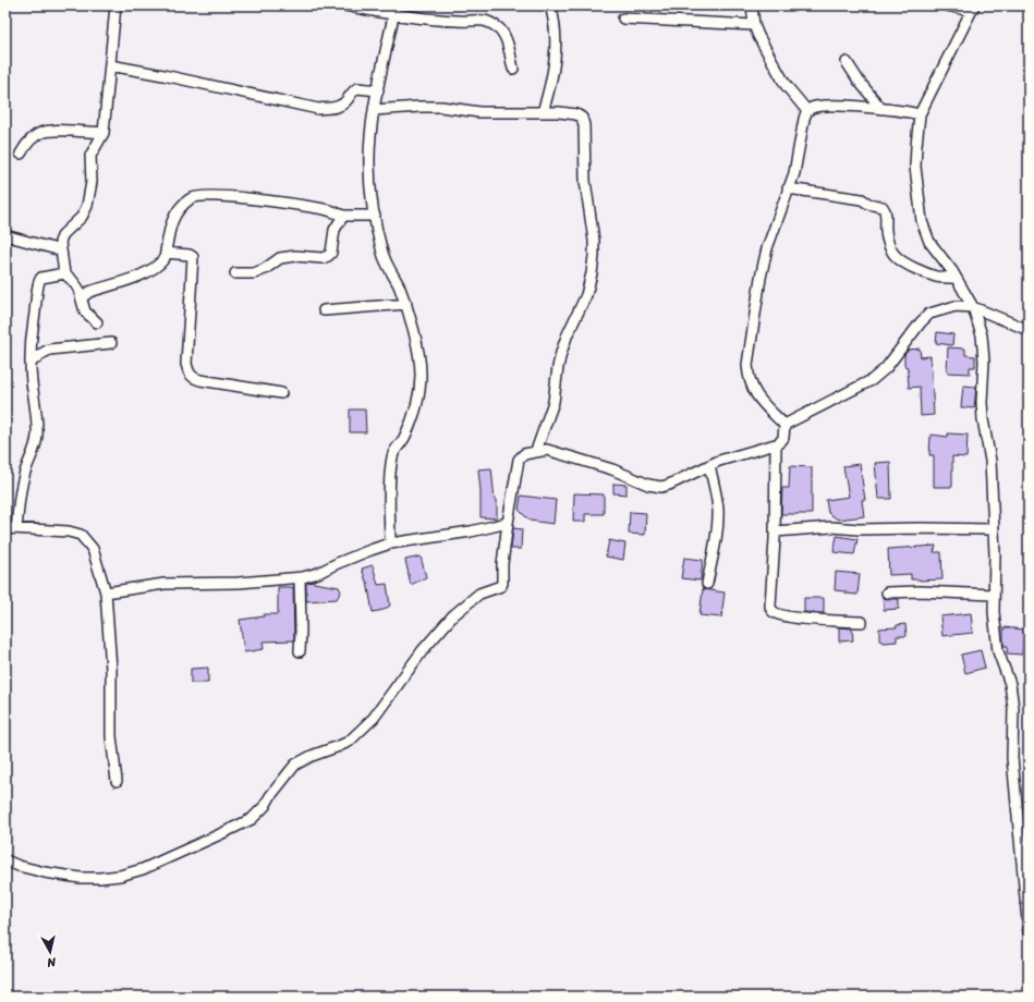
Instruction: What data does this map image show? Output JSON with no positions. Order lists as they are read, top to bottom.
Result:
{
  "north": "bottom"
}
